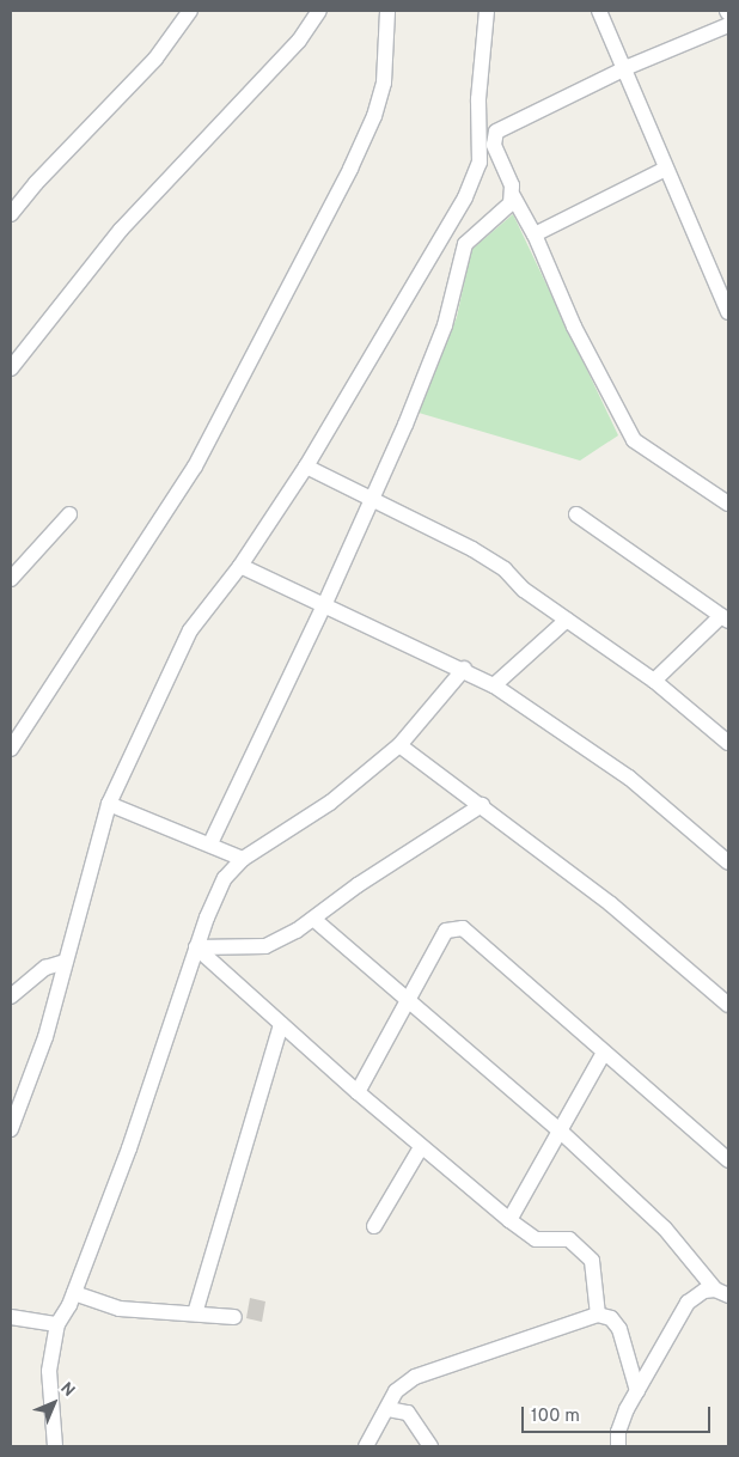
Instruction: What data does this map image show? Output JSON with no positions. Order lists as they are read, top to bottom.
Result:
{
  "scale_bar": "100 m",
  "north": "top right"
}
